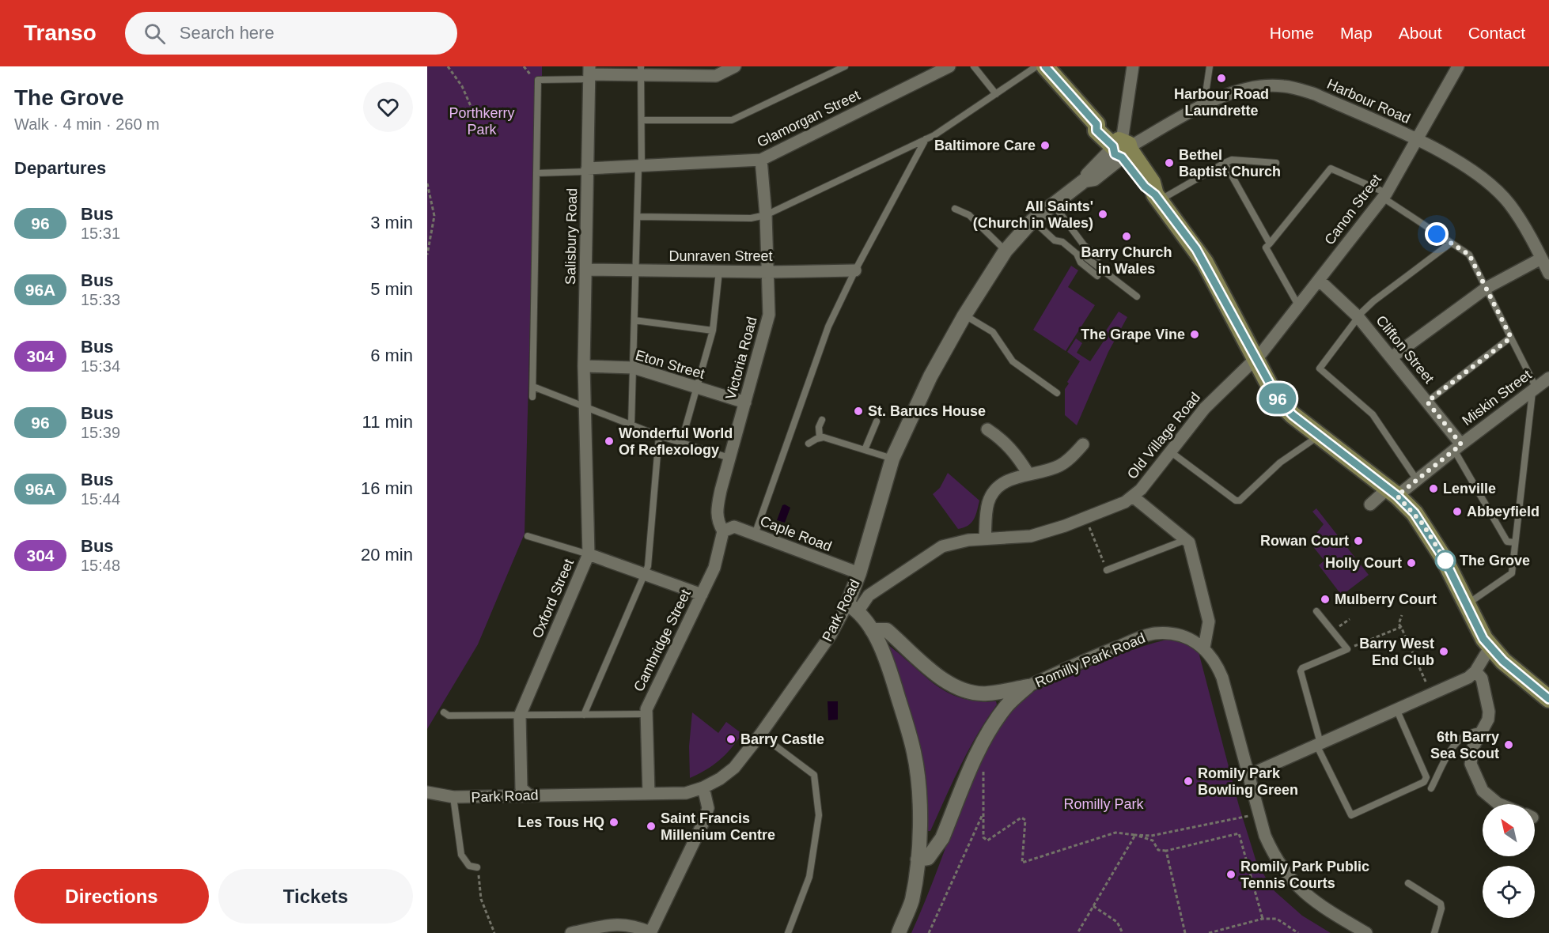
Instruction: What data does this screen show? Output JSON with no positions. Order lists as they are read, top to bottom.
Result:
{
  "streets": {
    "street": [
      "Harbour Road",
      "Glamorgan Street",
      "Canon Street",
      "Salisbury Road",
      "Dunraven Street",
      "Clifton Street",
      "Victoria Road",
      "Eton Street",
      "Miskin Street",
      "Old Village Road",
      "Caple Road",
      "Oxford Street",
      "Park Road",
      "Cambridge Street",
      "Romilly Park Road"
    ]
  },
  "crossings": [
    ["Harbour Road", "Canon Street"],
    ["Harbour Road", "Park Road"],
    ["Glamorgan Street", "Salisbury Road"],
    ["Glamorgan Street", "Victoria Road"],
    ["Canon Street", "Clifton Street"],
    ["Canon Street", "Old Village Road"],
    ["Salisbury Road", "Dunraven Street"],
    ["Salisbury Road", "Eton Street"],
    ["Salisbury Road", "Oxford Street"],
    ["Dunraven Street", "Victoria Road"],
    ["Clifton Street", "Miskin Street"],
    ["Victoria Road", "Eton Street"],
    ["Victoria Road", "Caple Road"],
    ["Victoria Road", "Cambridge Street"],
    ["Old Village Road", "Park Road"],
    ["Caple Road", "Park Road"],
    ["Caple Road", "Cambridge Street"],
    ["Oxford Street", "Park Road"],
    ["Park Road", "Cambridge Street"]
  ],
  "parks": ["Porthkerry Park", "Romilly Park"],
  "places": [
    "Harbour Road Laundrette",
    "Baltimore Care",
    "Bethel Baptist Church",
    "All Saints' (Church in Wales)",
    "Barry Church in Wales",
    "The Grape Vine",
    "St. Barucs House",
    "Wonderful World Of Reflexology",
    "Lenville",
    "Abbeyfield",
    "Rowan Court",
    "The Grove",
    "Holly Court",
    "Mulberry Court",
    "Barry West End Club",
    "Barry Castle",
    "6th Barry Sea Scout",
    "Romily Park Bowling Green",
    "Les Tous HQ",
    "Saint Francis Millenium Centre",
    "Romily Park Public Tennis Courts"
  ],
  "lines": ["bus line 96"],
  "north": "top left",
  "page": {
    "header": "Transo",
    "search": "Search here",
    "nav": [
      "Home",
      "Map",
      "About",
      "Contact"
    ],
    "heading": [
      ["The Grove", "Walk · 4 min · 260 m"],
      "Departures"
    ],
    "on_map": "96",
    "list": [
      {
        "mark": "96",
        "name": "Bus",
        "note": "15:31",
        "value": "3 min"
      },
      {
        "mark": "96A",
        "name": "Bus",
        "note": "15:33",
        "value": "5 min"
      },
      {
        "mark": "304",
        "name": "Bus",
        "note": "15:34",
        "value": "6 min"
      },
      {
        "mark": "96",
        "name": "Bus",
        "note": "15:39",
        "value": "11 min"
      },
      {
        "mark": "96A",
        "name": "Bus",
        "note": "15:44",
        "value": "16 min"
      },
      {
        "mark": "304",
        "name": "Bus",
        "note": "15:48",
        "value": "20 min"
      }
    ],
    "buttons": ["Directions", "Tickets"]
  }
}
